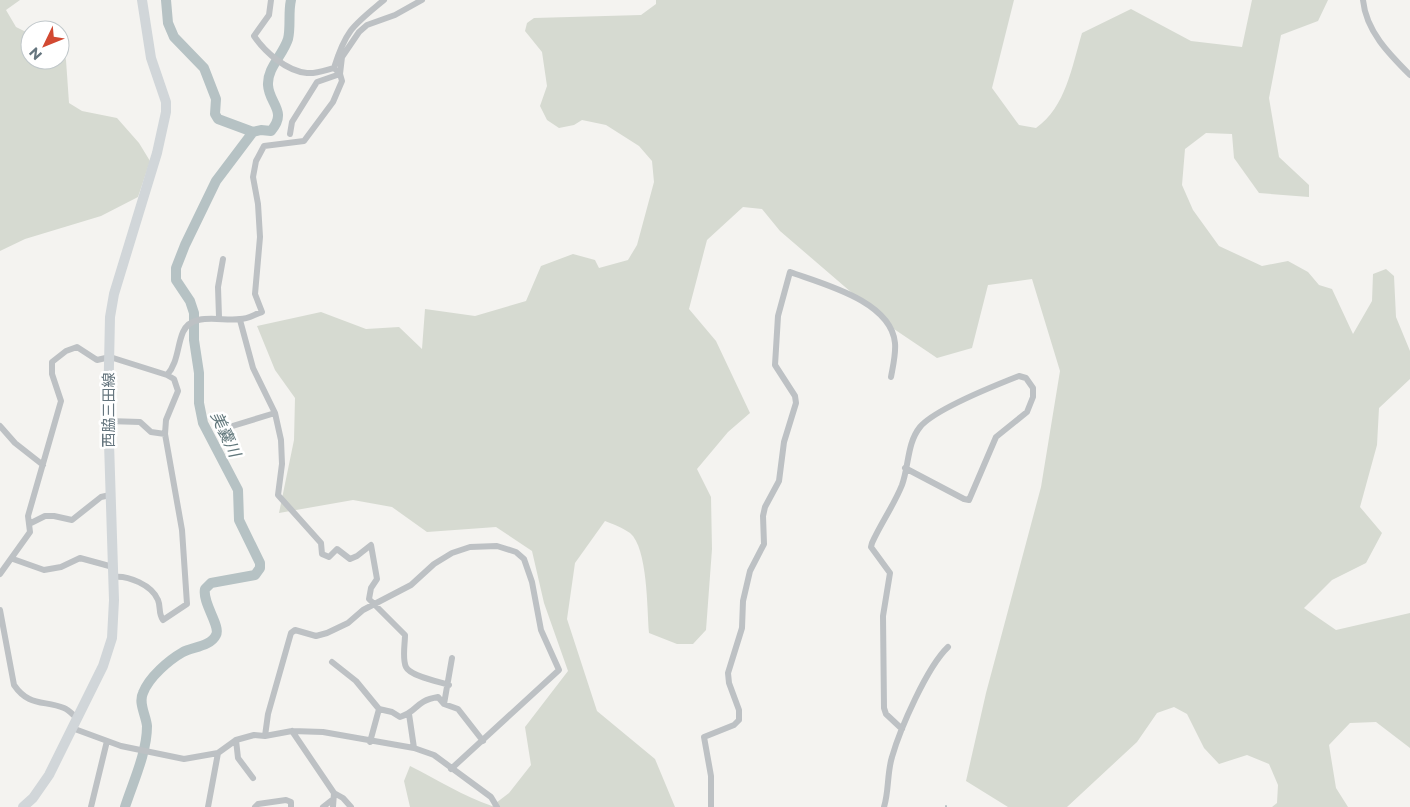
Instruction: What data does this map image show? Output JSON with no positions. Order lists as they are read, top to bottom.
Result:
{
  "streets": {
    "main road": ["西脇三田線"]
  },
  "water": ["美嚢川"],
  "north": "bottom left"
}
